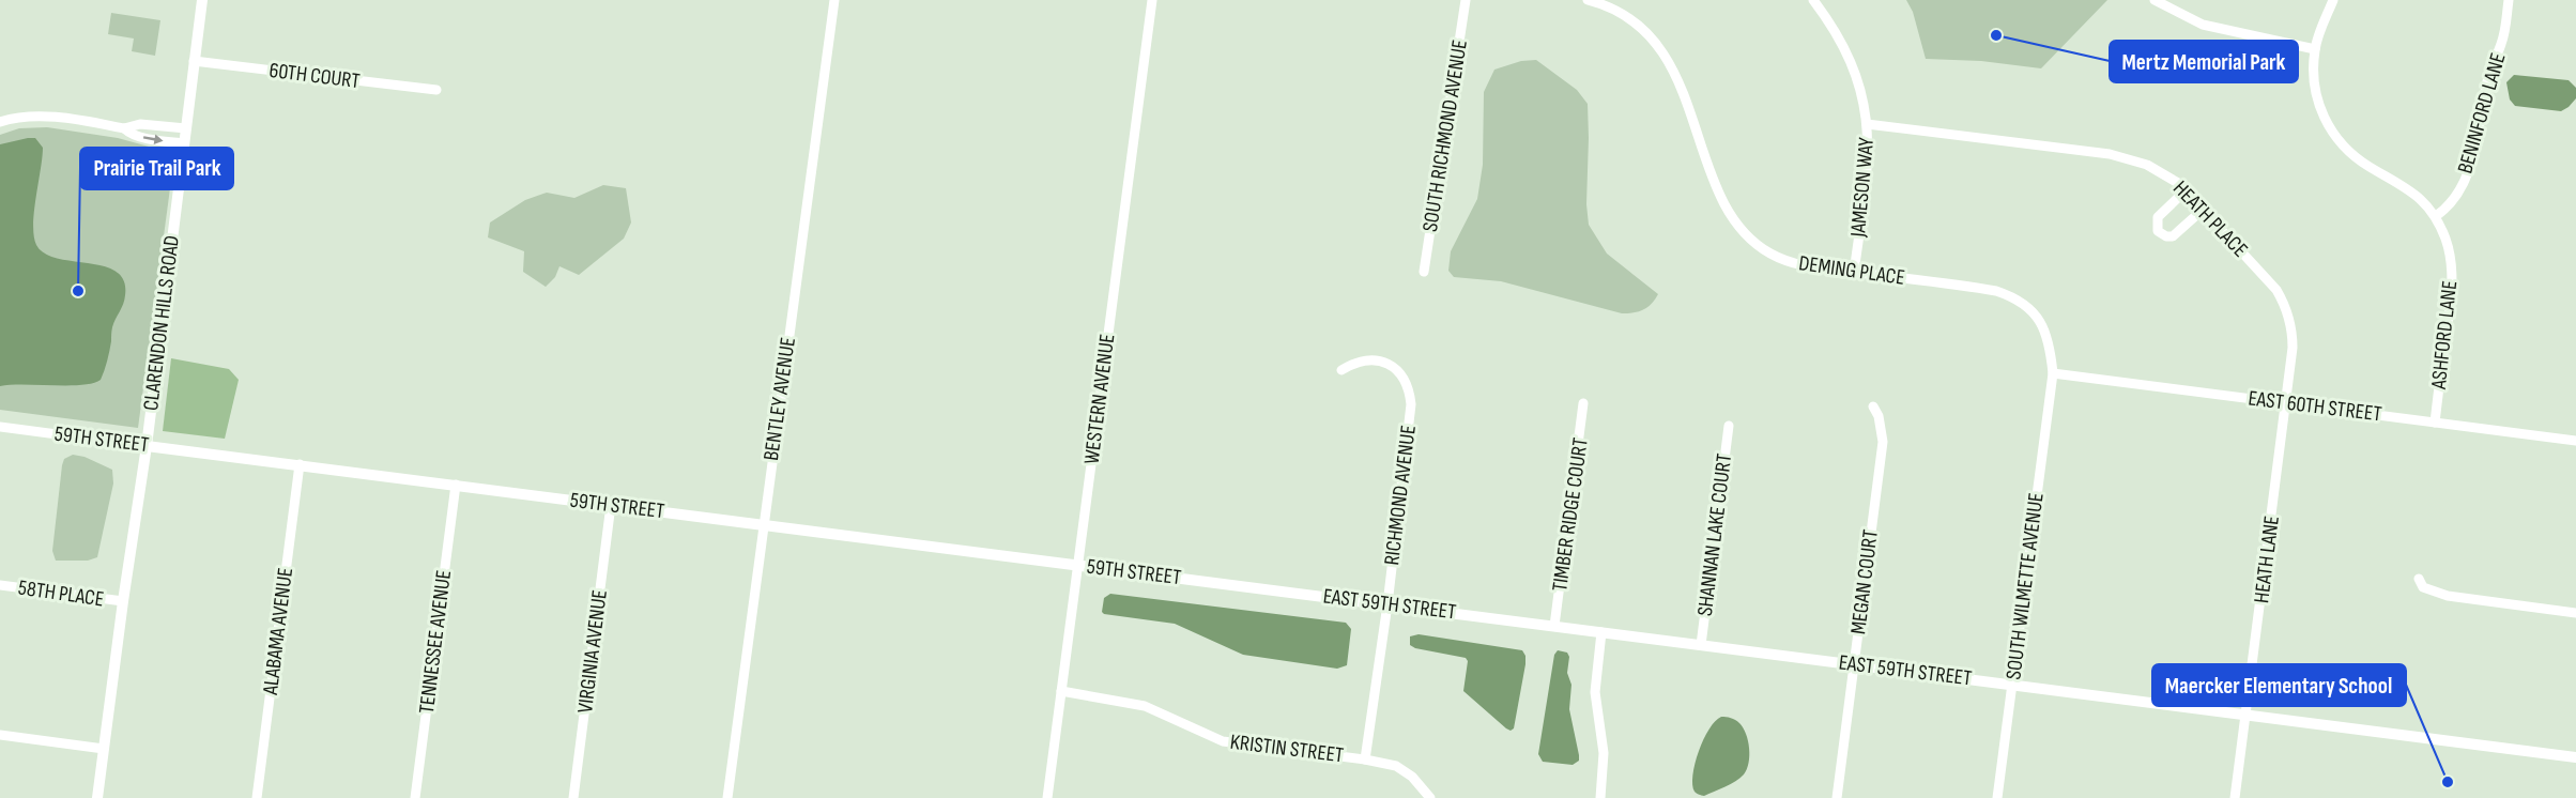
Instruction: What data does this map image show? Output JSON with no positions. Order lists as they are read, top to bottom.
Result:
{
  "streets": {
    "street": [
      "60TH COURT",
      "BENINFORD LANE",
      "SOUTH RICHMOND AVENUE",
      "JAMESON WAY",
      "HEATH PLACE",
      "DEMING PLACE",
      "CLARENDON HILLS ROAD",
      "ASHFORD LANE",
      "BENTLEY AVENUE",
      "WESTERN AVENUE",
      "EAST 60TH STREET",
      "59TH STREET",
      "RICHMOND AVENUE",
      "TIMBER RIDGE COURT",
      "SHANNAN LAKE COURT",
      "HEATH LANE",
      "MEGAN COURT",
      "SOUTH WILMETTE AVENUE",
      "58TH PLACE",
      "EAST 59TH STREET",
      "ALABAMA AVENUE",
      "TENNESSEE AVENUE",
      "VIRGINIA AVENUE",
      "KRISTIN STREET"
    ]
  },
  "crossings": [
    ["60TH COURT", "CLARENDON HILLS ROAD"],
    ["BENINFORD LANE", "ASHFORD LANE"],
    ["JAMESON WAY", "HEATH PLACE"],
    ["JAMESON WAY", "DEMING PLACE"],
    ["HEATH PLACE", "EAST 60TH STREET"],
    ["HEATH PLACE", "HEATH LANE"],
    ["DEMING PLACE", "EAST 60TH STREET"],
    ["DEMING PLACE", "SOUTH WILMETTE AVENUE"],
    ["CLARENDON HILLS ROAD", "59TH STREET"],
    ["CLARENDON HILLS ROAD", "58TH PLACE"],
    ["ASHFORD LANE", "EAST 60TH STREET"],
    ["BENTLEY AVENUE", "59TH STREET"],
    ["WESTERN AVENUE", "59TH STREET"],
    ["WESTERN AVENUE", "KRISTIN STREET"],
    ["EAST 60TH STREET", "HEATH LANE"],
    ["EAST 60TH STREET", "SOUTH WILMETTE AVENUE"],
    ["59TH STREET", "EAST 59TH STREET"],
    ["59TH STREET", "ALABAMA AVENUE"],
    ["59TH STREET", "TENNESSEE AVENUE"],
    ["59TH STREET", "VIRGINIA AVENUE"],
    ["RICHMOND AVENUE", "EAST 59TH STREET"],
    ["RICHMOND AVENUE", "KRISTIN STREET"],
    ["TIMBER RIDGE COURT", "EAST 59TH STREET"],
    ["SHANNAN LAKE COURT", "EAST 59TH STREET"],
    ["HEATH LANE", "EAST 59TH STREET"],
    ["MEGAN COURT", "EAST 59TH STREET"],
    ["SOUTH WILMETTE AVENUE", "EAST 59TH STREET"]
  ],
  "places": ["Mertz Memorial Park", "Prairie Trail Park", "Maercker Elementary School"]
}
